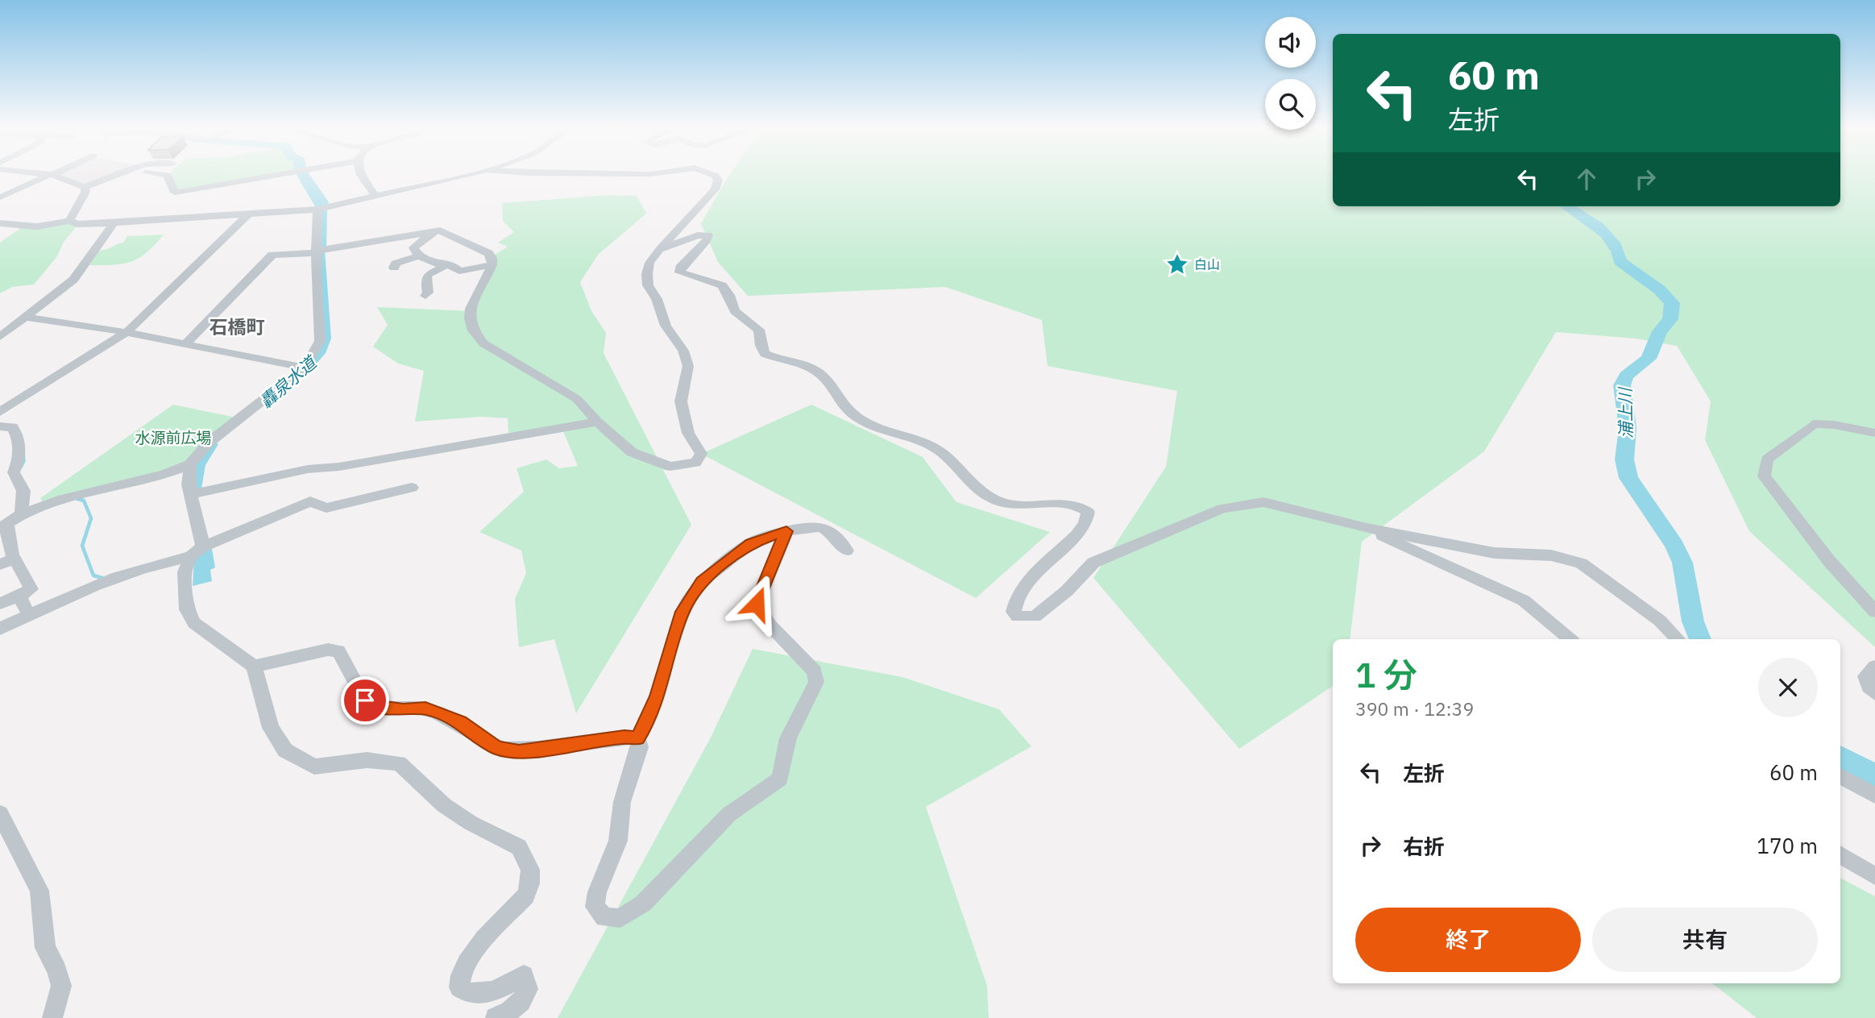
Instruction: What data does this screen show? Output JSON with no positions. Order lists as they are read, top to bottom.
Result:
{
  "districts": ["石橋町"],
  "water": ["轟泉水道", "浦上川"],
  "parks": ["水源前広場"],
  "places": {
    "place": ["白山"]
  },
  "page": {
    "turn": ["60 m", "左折"],
    "heading": ["1 分", "390 m · 12:39"],
    "list": [
      {
        "name": "左折",
        "value": "60 m"
      },
      {
        "name": "右折",
        "value": "170 m"
      }
    ],
    "buttons": ["終了", "共有"]
  }
}
